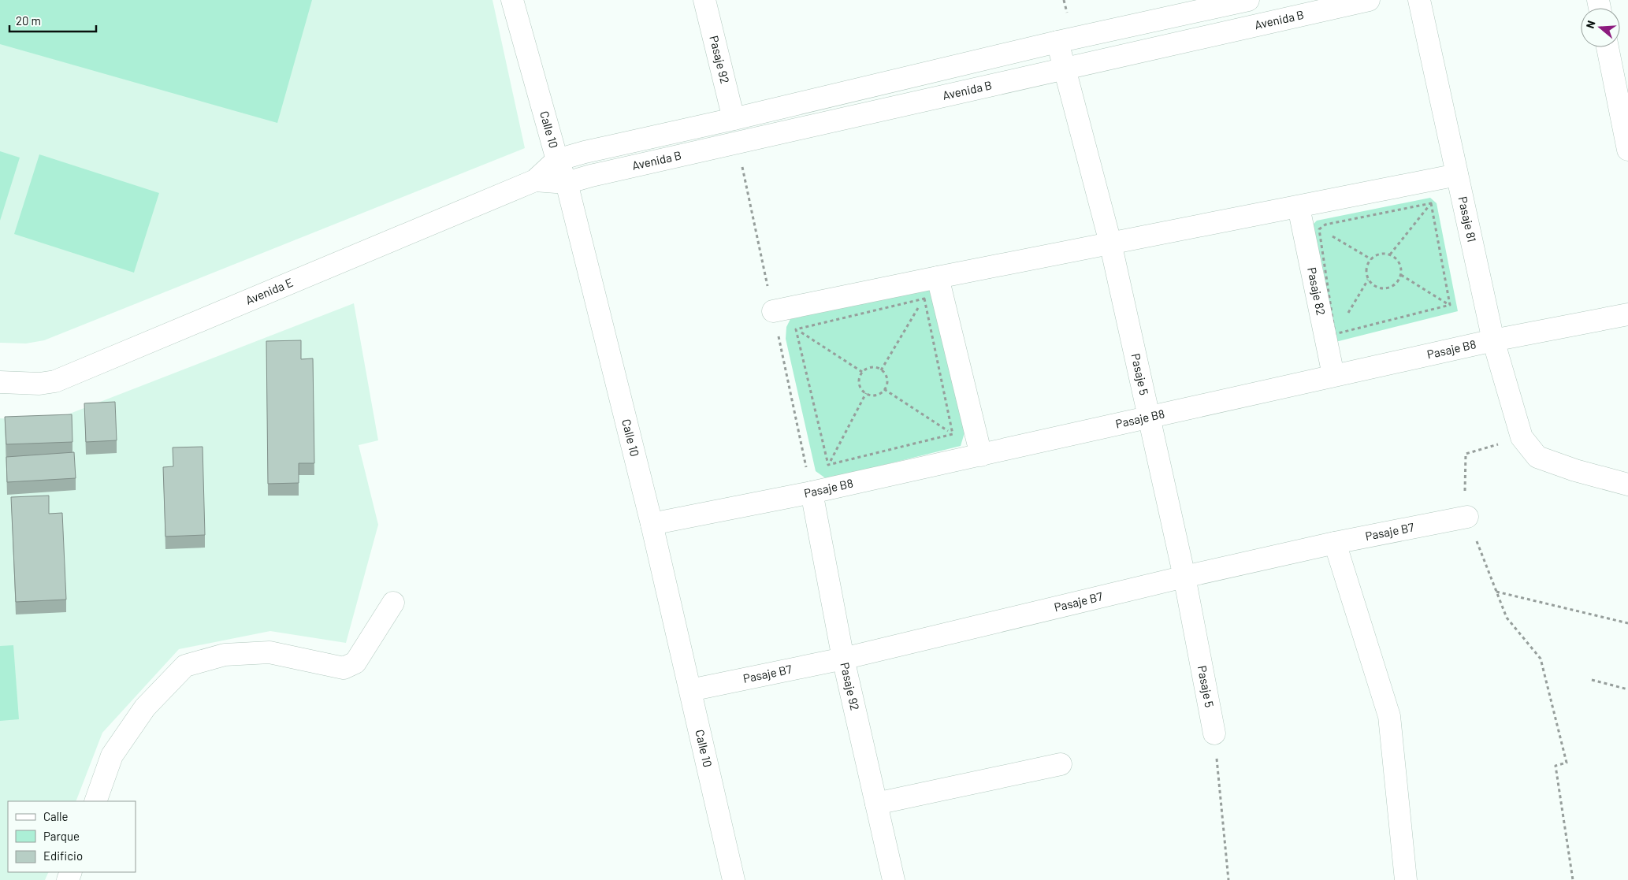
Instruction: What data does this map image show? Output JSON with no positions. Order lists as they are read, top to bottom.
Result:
{
  "streets": {
    "street": [
      "Avenida B",
      "Pasaje 92",
      "Calle 10",
      "Pasaje 81",
      "Pasaje 82",
      "Avenida E",
      "Pasaje B8",
      "Pasaje 5",
      "Pasaje B7"
    ]
  },
  "crossings": [
    ["Avenida B", "Calle 10"],
    ["Avenida B", "Avenida E"],
    ["Avenida B", "Pasaje 5"],
    ["Pasaje 92", "Pasaje B8"],
    ["Pasaje 92", "Pasaje B7"],
    ["Calle 10", "Avenida E"],
    ["Calle 10", "Pasaje B8"],
    ["Calle 10", "Pasaje B7"],
    ["Pasaje 81", "Pasaje B8"],
    ["Pasaje 82", "Pasaje B8"],
    ["Pasaje B8", "Pasaje 5"],
    ["Pasaje 5", "Pasaje B7"]
  ],
  "legend": ["Calle", "Parque", "Edificio"],
  "scale_bar": "20 m",
  "north": "left"
}
